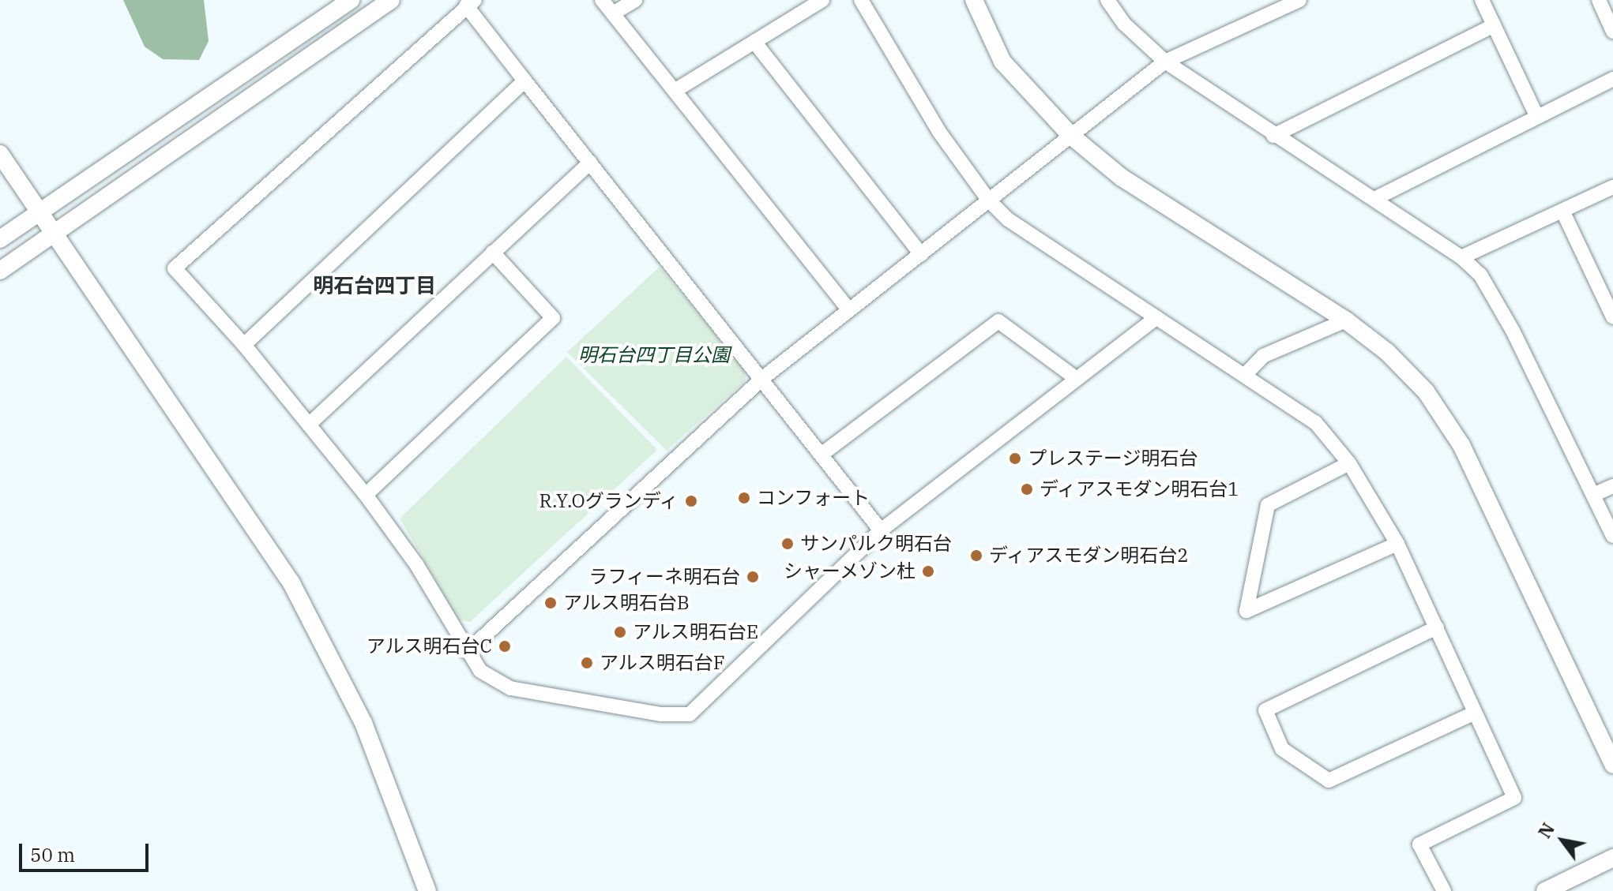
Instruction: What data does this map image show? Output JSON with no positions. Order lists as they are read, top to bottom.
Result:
{
  "districts": ["明石台四丁目"],
  "parks": ["明石台四丁目公園"],
  "places": [
    "プレステージ明石台",
    "ディアスモダン明石台1",
    "コンフォート",
    "R.Y.Oグランディ",
    "サンパルク明石台",
    "ディアスモダン明石台2",
    "シャーメゾン杜",
    "ラフィーネ明石台",
    "アルス明石台B",
    "アルス明石台E",
    "アルス明石台C",
    "アルス明石台F"
  ],
  "scale_bar": "50 m",
  "north": "top left"
}
